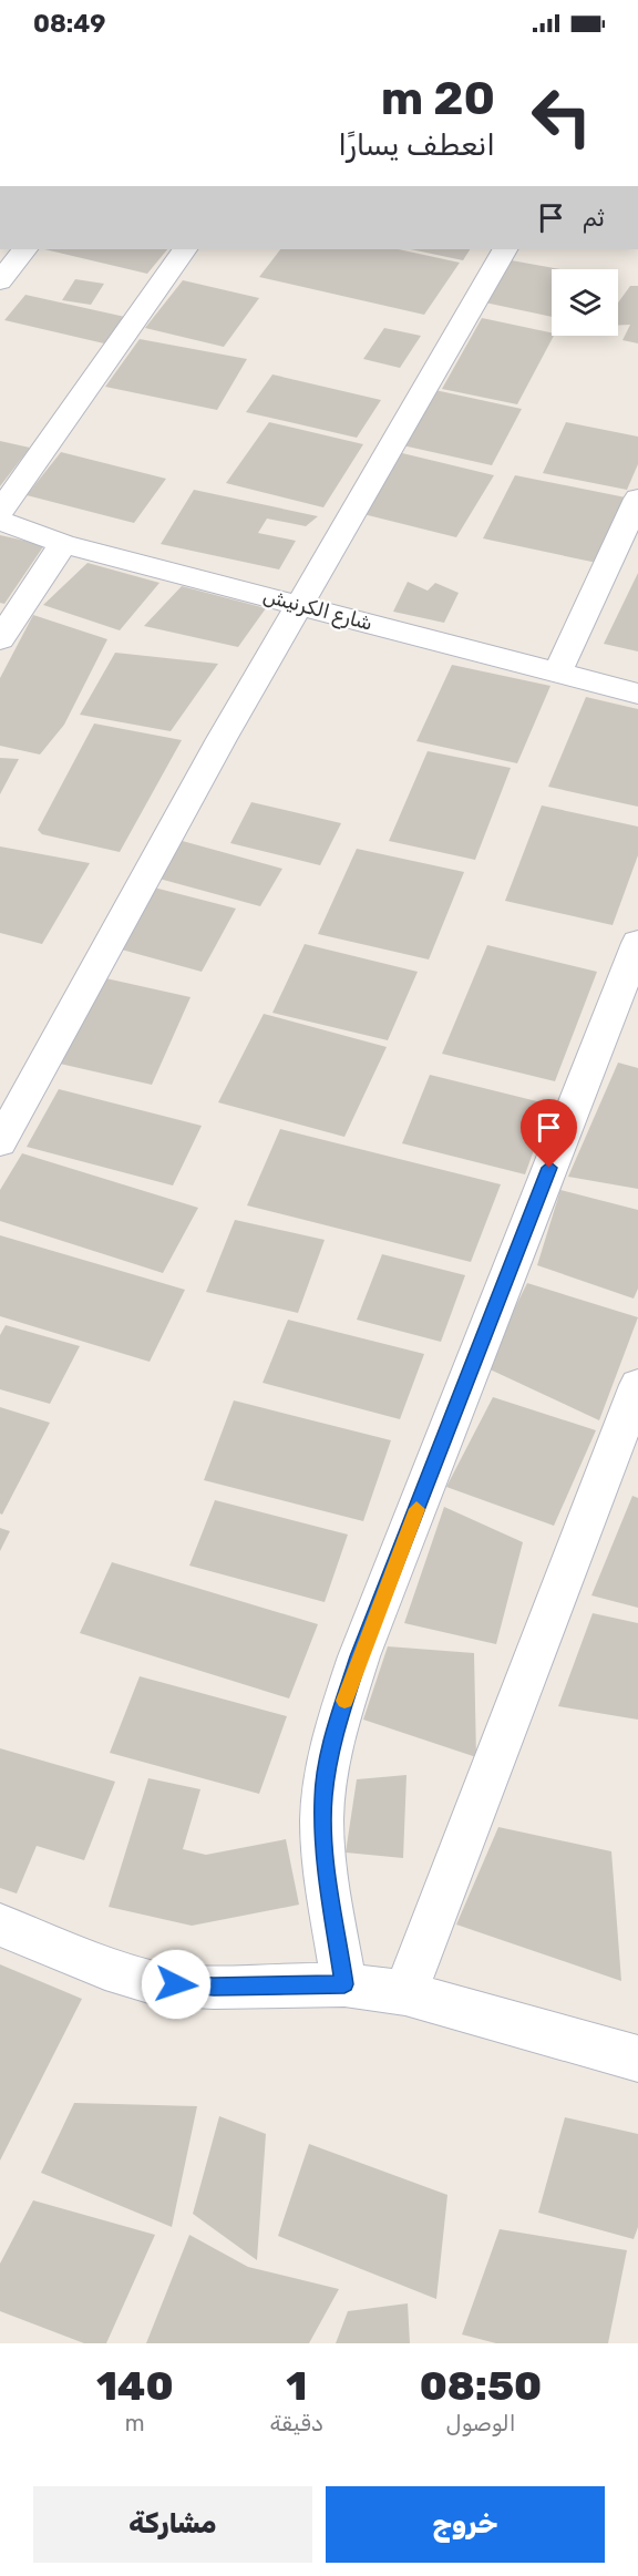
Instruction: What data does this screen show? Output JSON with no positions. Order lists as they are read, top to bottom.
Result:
{
  "streets": {
    "street": ["شارع الكرنيش"]
  },
  "page": {
    "status": "08:49",
    "turn": ["20 m", "انعطف يسارًا"],
    "then": "ثم",
    "eta": [
      "08:50",
      "الوصول",
      "1",
      "دقيقة",
      "140",
      "m"
    ],
    "buttons": ["خروج", "مشاركة"]
  }
}
